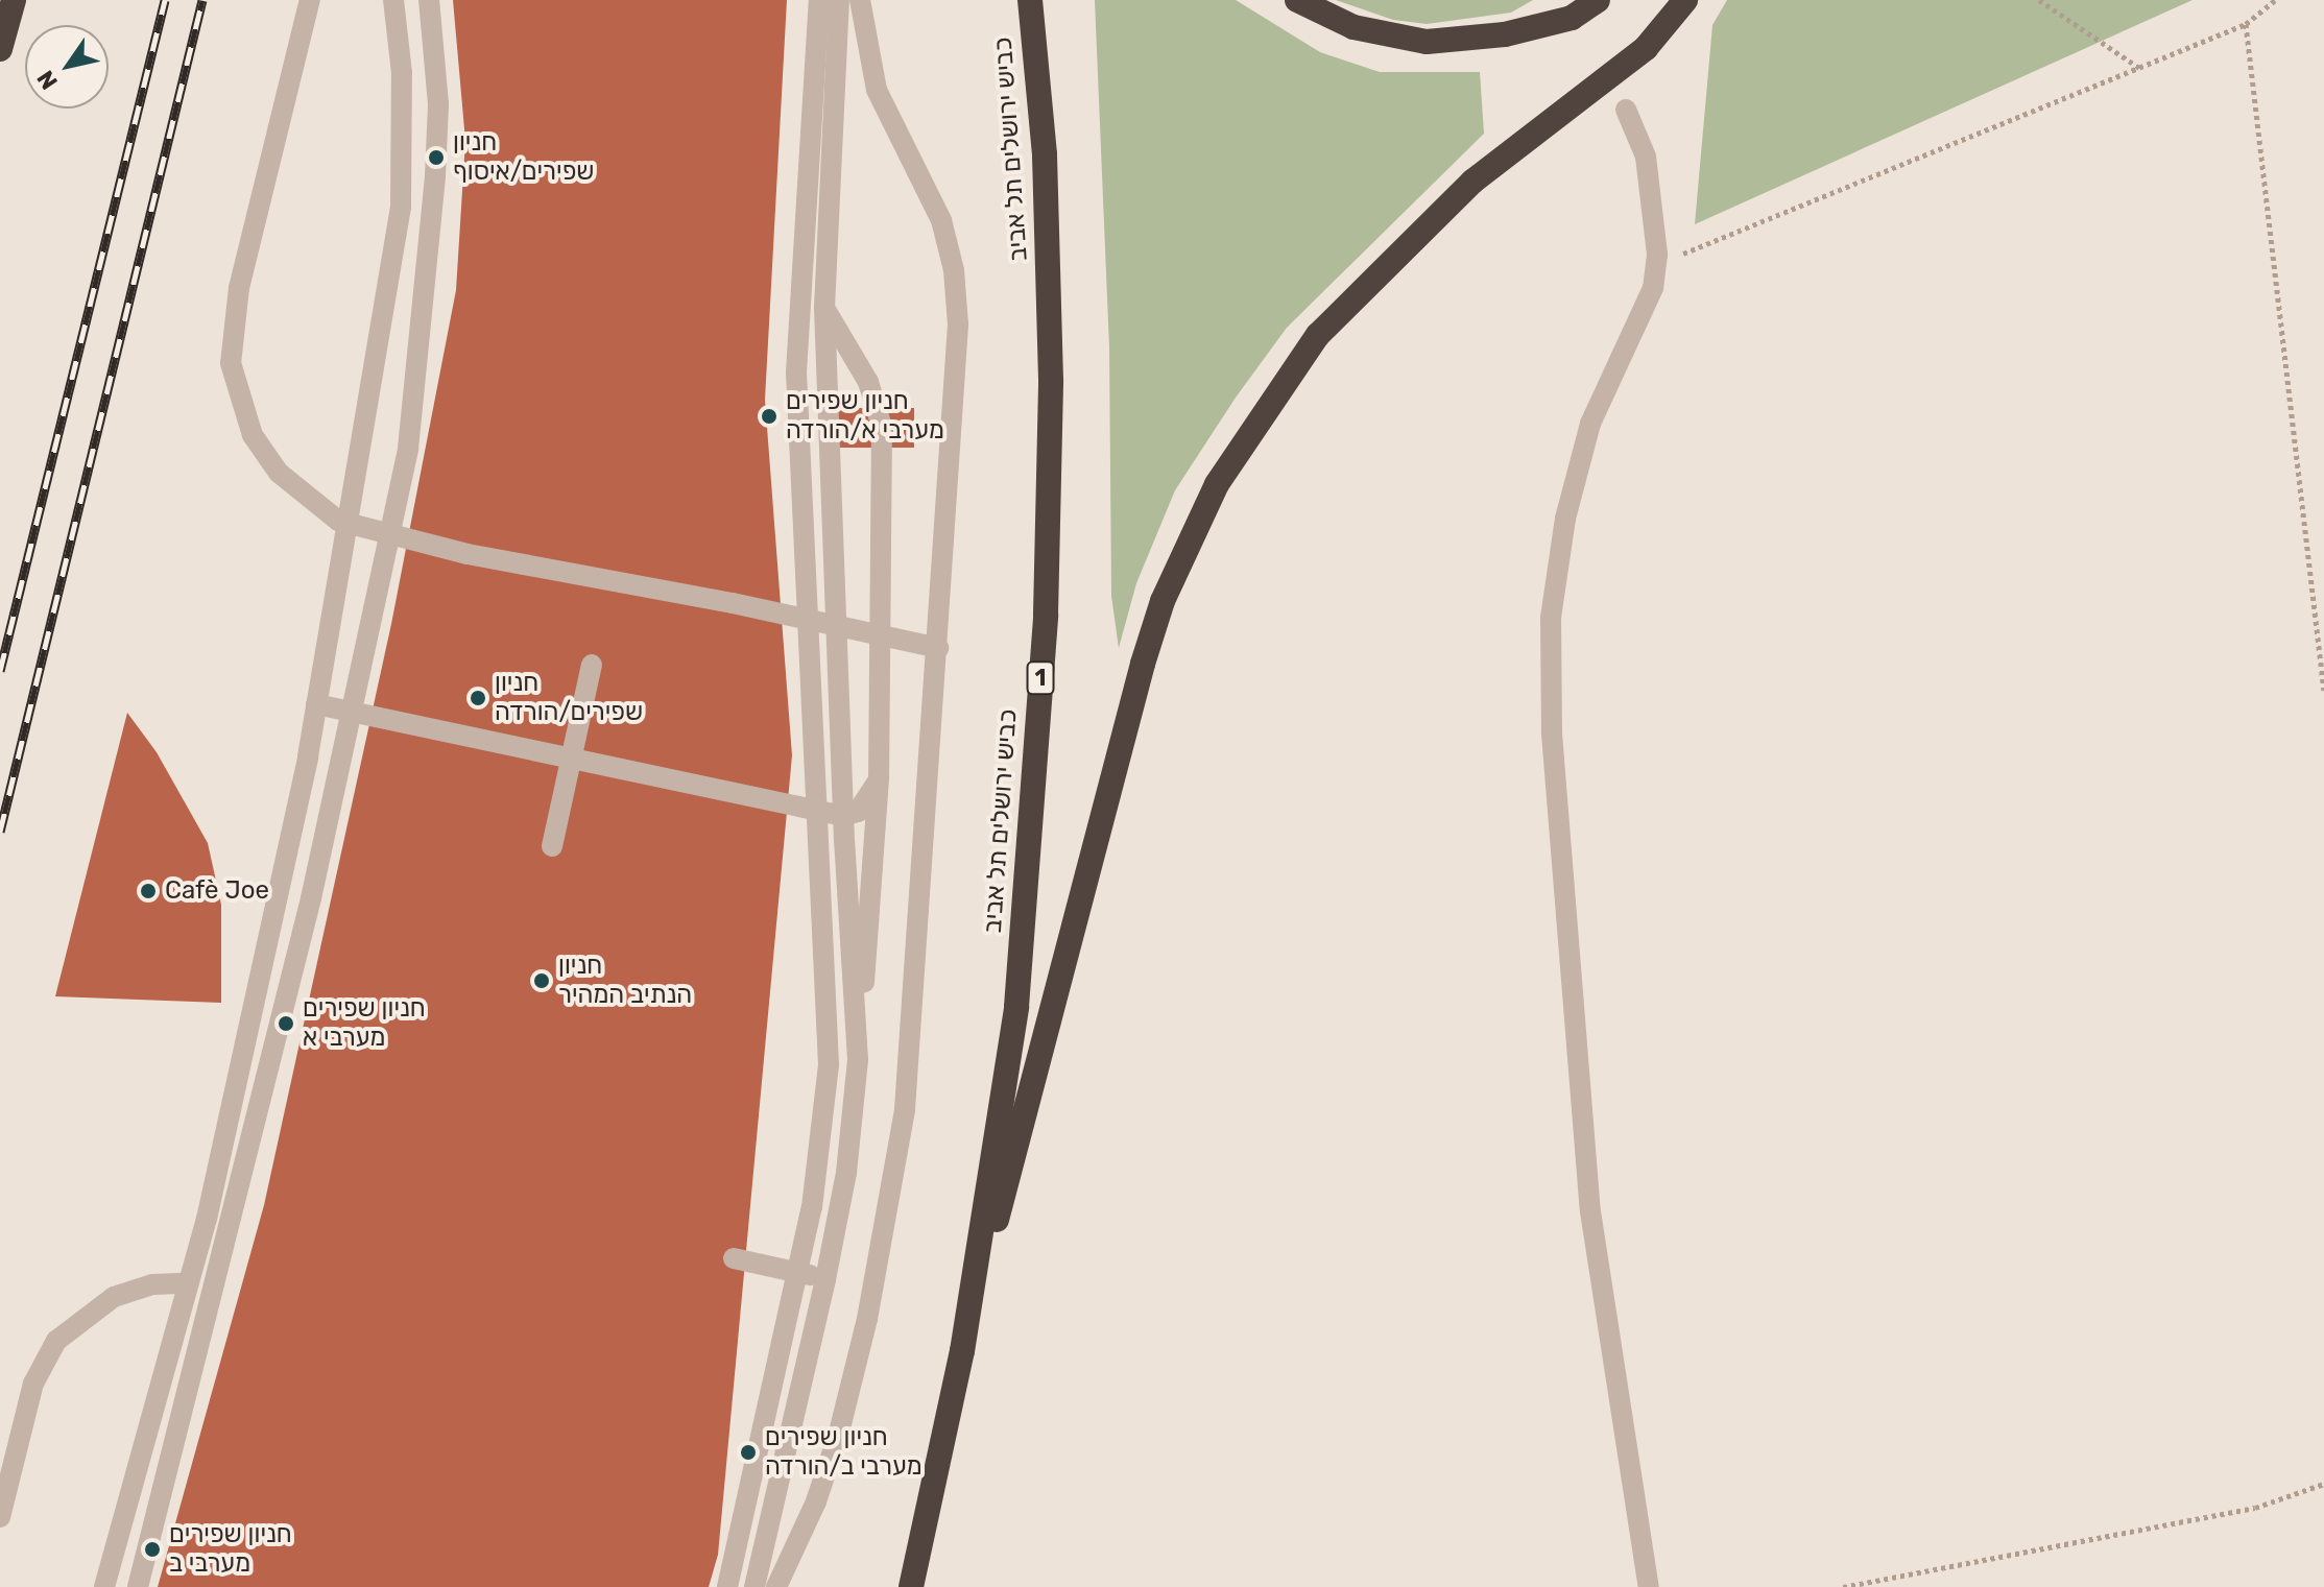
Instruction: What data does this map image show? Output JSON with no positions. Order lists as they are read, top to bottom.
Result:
{
  "streets": {
    "highway": ["כביש ירושלים תל אביב", "1"]
  },
  "places": [
    "חניון שפירים/איסוף",
    "חניון שפירים מערבי א/הורדה",
    "חניון שפירים/הורדה",
    "Cafè Joe",
    "חניון הנתיב המהיר",
    "חניון שפירים מערבי א",
    "חניון שפירים מערבי ב/הורדה",
    "חניון שפירים מערבי ב"
  ],
  "north": "bottom left"
}
